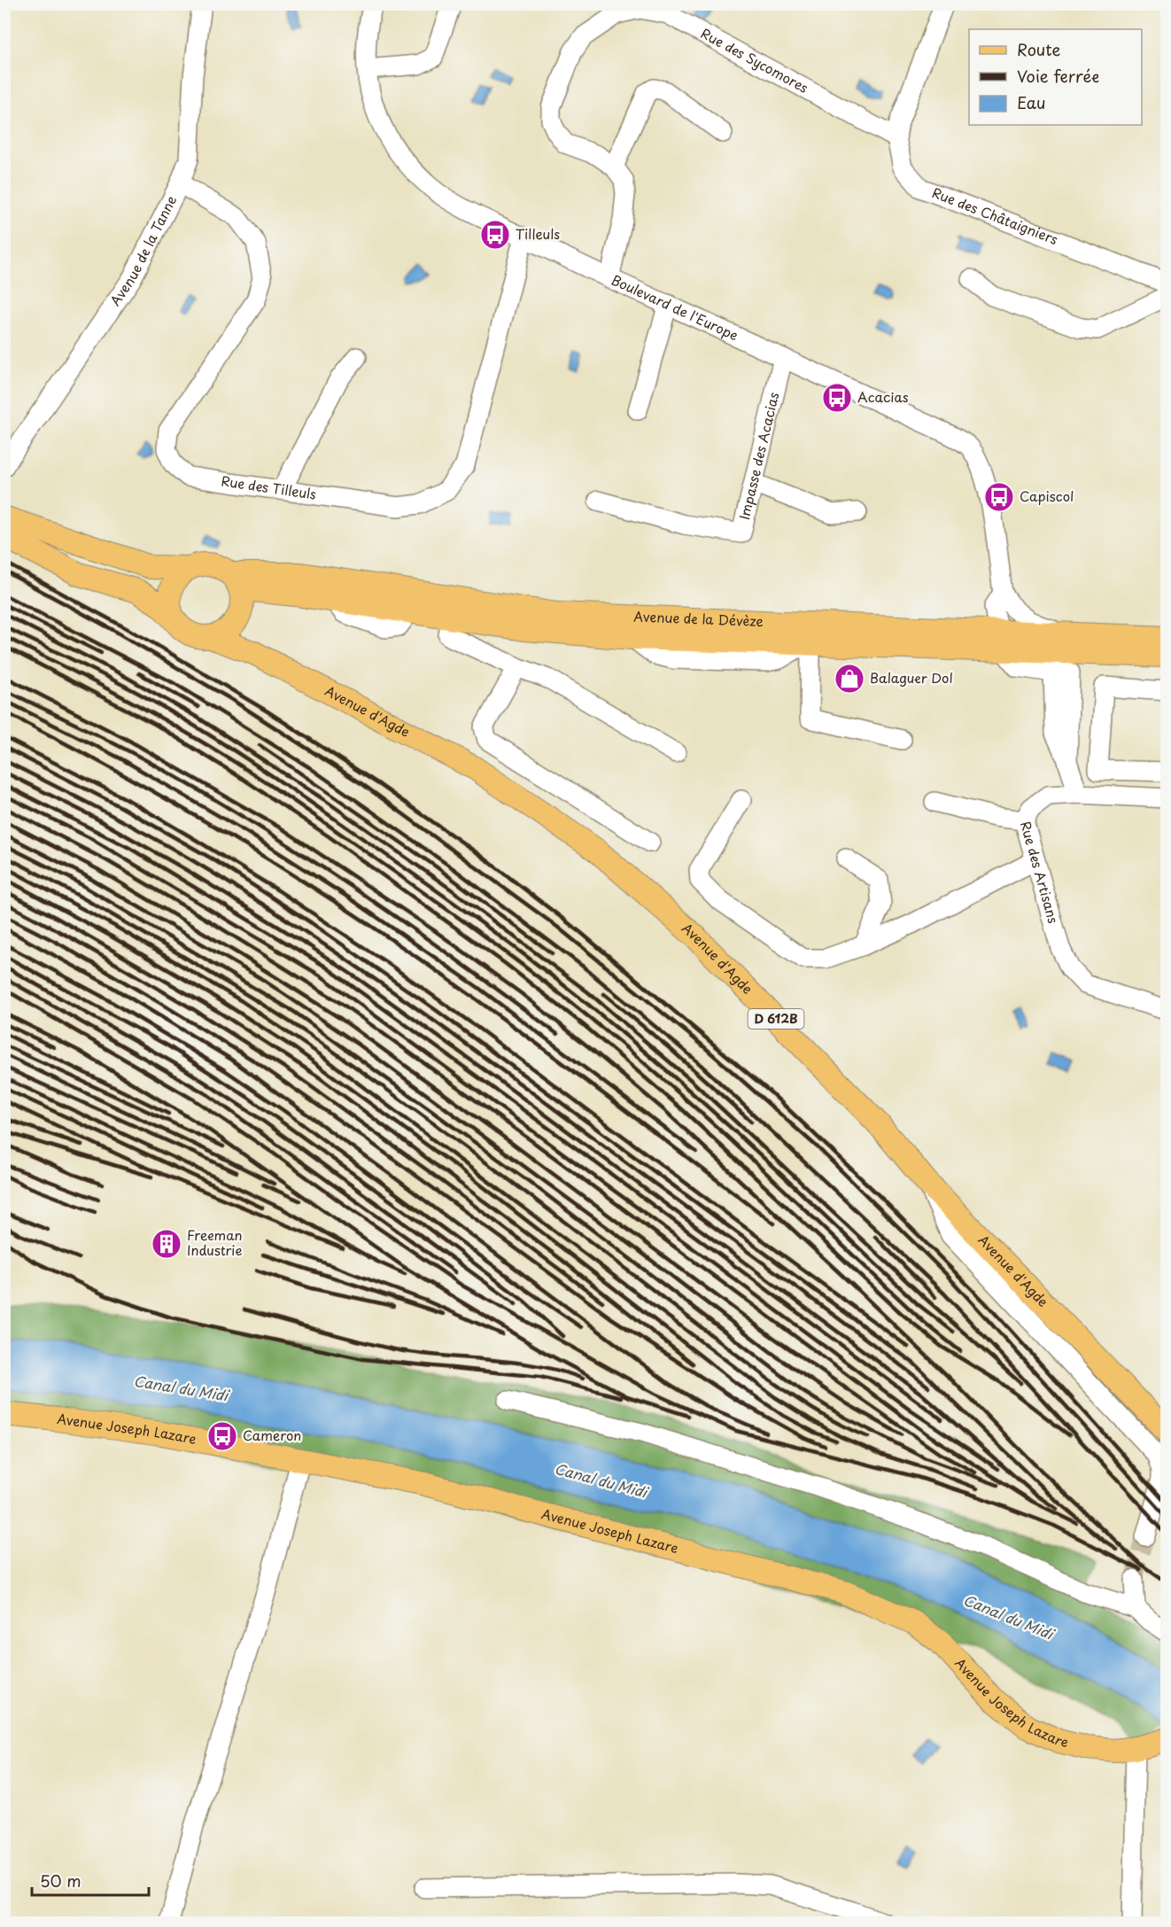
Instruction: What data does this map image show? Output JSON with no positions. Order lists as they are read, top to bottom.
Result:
{
  "streets": {
    "main road": [
      "Avenue de la Dévèze",
      "Avenue d'Agde",
      "D 612B",
      "Avenue Joseph Lazare"
    ],
    "street": [
      "Rue des Sycomores",
      "Rue des Châtaigniers",
      "Avenue de la Tanne",
      "Boulevard de l'Europe",
      "Impasse des Acacias",
      "Rue des Tilleuls",
      "Rue des Artisans"
    ]
  },
  "crossings": [
    ["Rue des Sycomores", "Rue des Châtaigniers"],
    ["Avenue de la Tanne", "Rue des Tilleuls"],
    ["Boulevard de l'Europe", "Impasse des Acacias"],
    ["Boulevard de l'Europe", "Rue des Tilleuls"],
    ["Boulevard de l'Europe", "Avenue de la Dévèze"],
    ["Avenue de la Dévèze", "Avenue d'Agde"]
  ],
  "water": ["Canal du Midi"],
  "places": {
    "bus stop": [
      "Tilleuls",
      "Acacias",
      "Capiscol",
      "Cameron"
    ],
    "shop": ["Balaguer Dol"],
    "building": ["Freeman Industrie"]
  },
  "legend": ["Route", "Voie ferrée", "Eau"],
  "scale_bar": "50 m"
}
